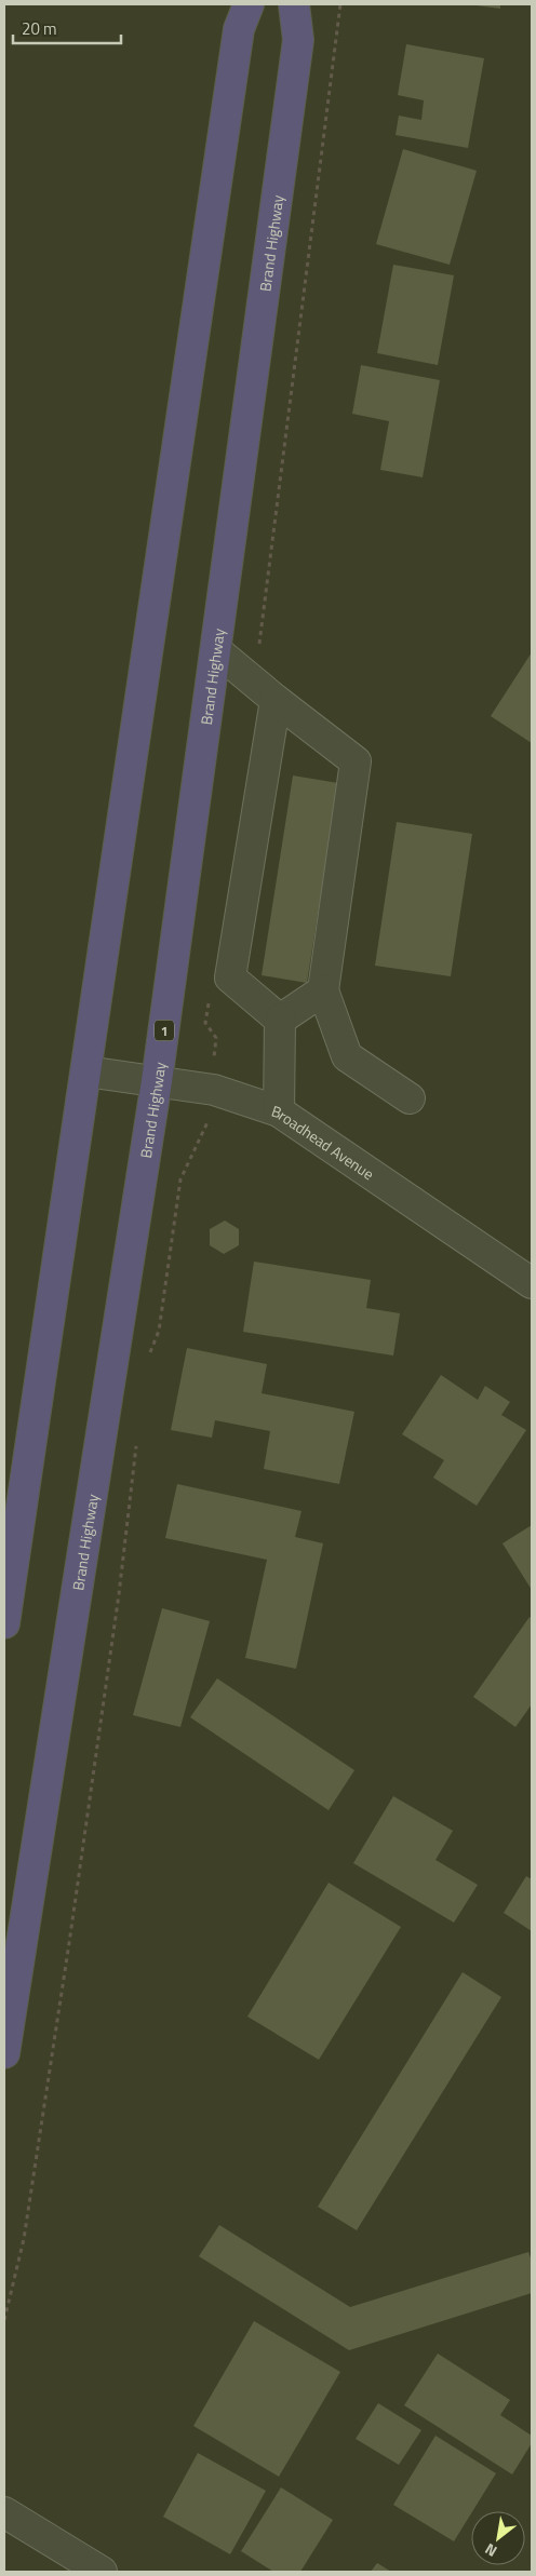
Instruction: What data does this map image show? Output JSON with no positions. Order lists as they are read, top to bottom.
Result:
{
  "streets": {
    "highway": ["Brand Highway", "1"],
    "street": ["Broadhead Avenue"]
  },
  "crossings": [
    ["Brand Highway", "Broadhead Avenue"]
  ],
  "scale_bar": "20 m",
  "north": "bottom left"
}
